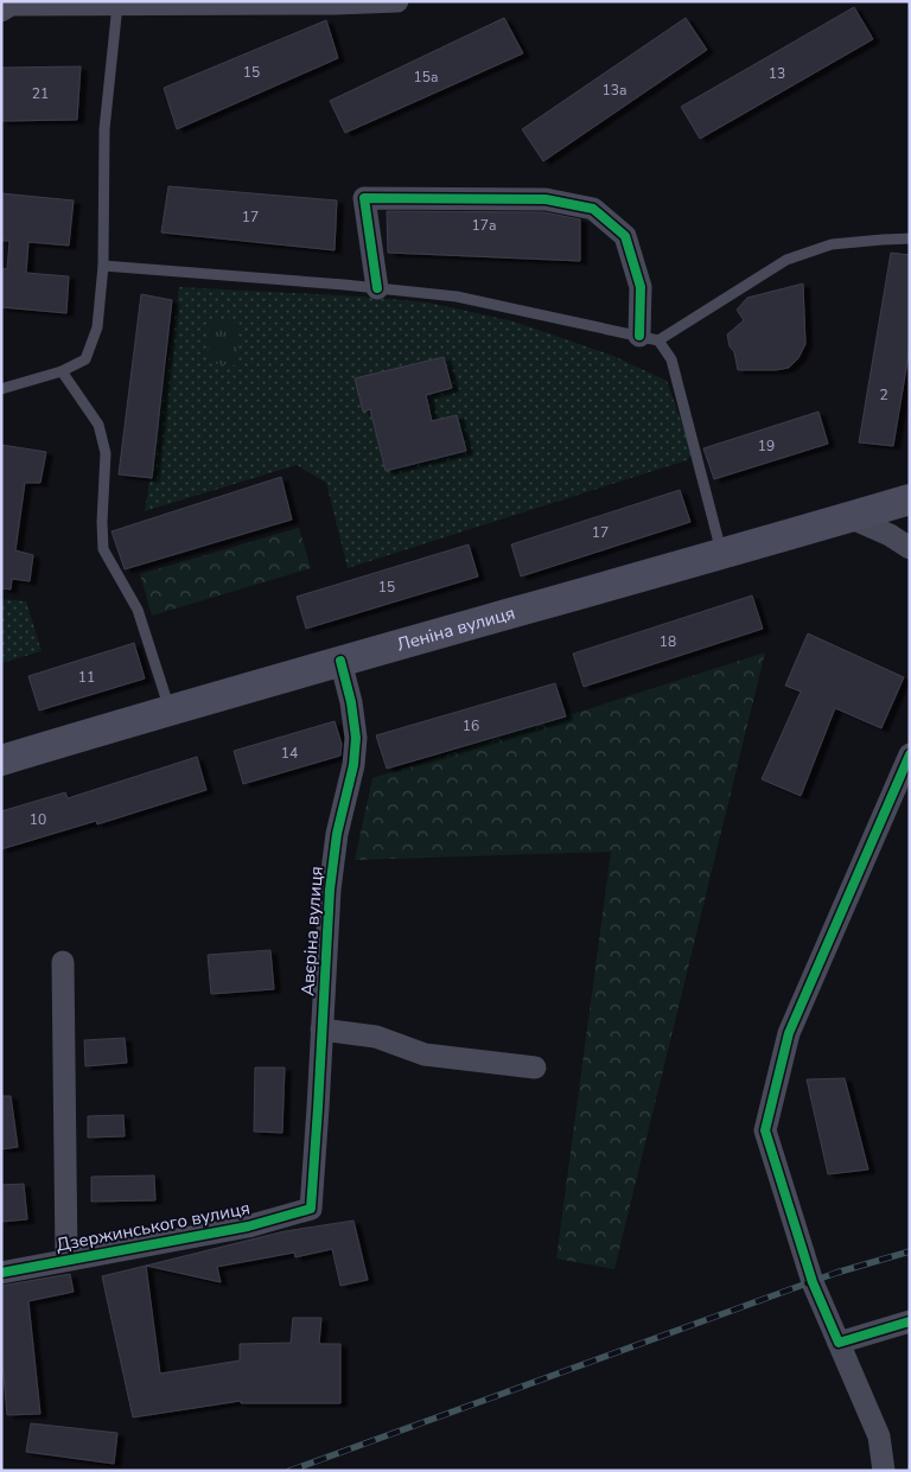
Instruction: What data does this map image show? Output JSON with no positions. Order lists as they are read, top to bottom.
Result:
{
  "streets": {
    "main road": ["Леніна вулиця"],
    "street": ["Авєріна вулиця", "Дзержинського вулиця"]
  },
  "crossings": [
    ["Леніна вулиця", "Авєріна вулиця"],
    ["Авєріна вулиця", "Дзержинського вулиця"]
  ],
  "house_numbers": [
    "15",
    "13",
    "15а",
    "13а",
    "21",
    "17",
    "17а",
    "2",
    "19",
    "17",
    "15",
    "18",
    "11",
    "16",
    "14",
    "10"
  ]
}
